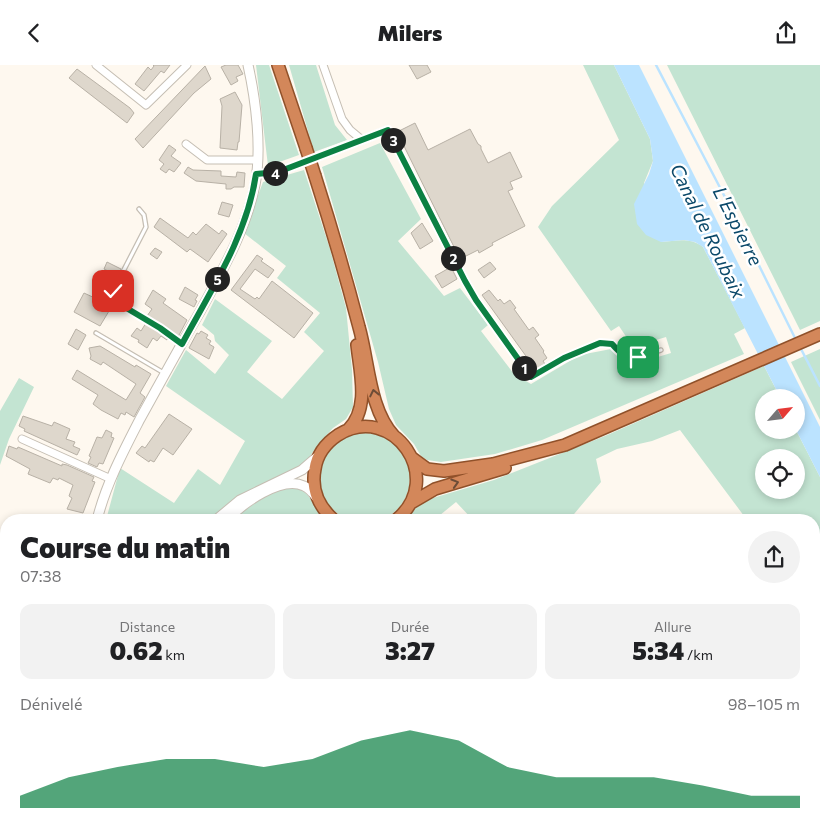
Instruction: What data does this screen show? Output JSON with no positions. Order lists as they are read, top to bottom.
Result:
{
  "water": ["L'Espierre", "Canal de Roubaix"],
  "north": "top right",
  "page": {
    "header": "Milers",
    "pins": [
      "3",
      "4",
      "2",
      "5",
      "1"
    ],
    "heading": ["Course du matin", "07:38"],
    "stats": [
      ["Distance", "0.62 km"],
      ["Durée", "3:27"],
      ["Allure", "5:34 /km"]
    ],
    "chart": ["Dénivelé", "98–105 m"]
  }
}
